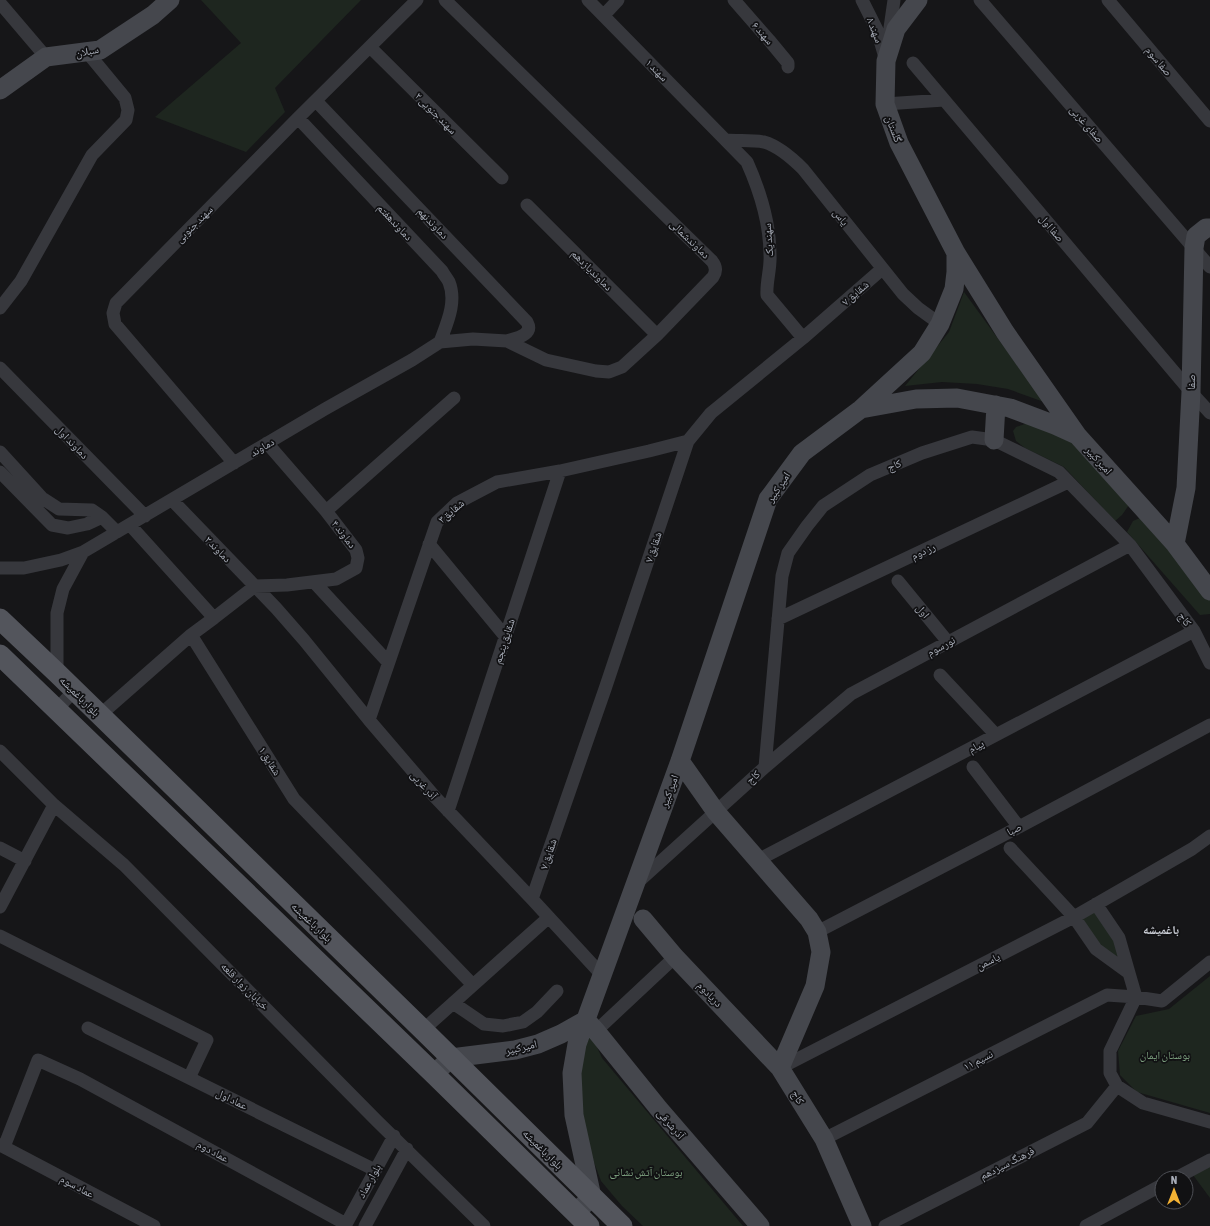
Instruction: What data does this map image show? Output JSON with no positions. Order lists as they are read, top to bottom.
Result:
{
  "streets": {
    "main road": [
      "سبلان",
      "گلستان",
      "صفا",
      "امیر کبیر",
      "کاج",
      "بلوار باغمیشه",
      "دریادوم",
      "امیرکبیر",
      "آذرشرقی"
    ],
    "street": [
      "سهند ۸",
      "سهند ۶",
      "صفا سوم",
      "سهند ۱",
      "سهند جنوبی ۲",
      "صفای غربی",
      "یاس",
      "دماوندهفتم",
      "دماوندنهم",
      "سهند جنوبی",
      "صفا اول",
      "دماوندشمالی",
      "سهند یک",
      "دماوندیازدهم",
      "شقایق ۷",
      "دماوند اول",
      "دماوند",
      "شقایق۳",
      "دماوند ۴",
      "دماوند ۲",
      "رز دوم",
      "اول",
      "شقایق پنجم",
      "نورسوم",
      "پیام",
      "شقایق ۱",
      "آذر غربی",
      "صبا",
      "یاسمن",
      "خیابان زوار قلعه",
      "نسیم ۱۱",
      "عماد اول",
      "عماد دوم",
      "فرهنگ سیزدهم",
      "بلوار عماد",
      "عماد سوم"
    ]
  },
  "crossings": [
    ["سهند ۸", "گلستان"],
    ["سهند ۱", "یاس"],
    ["سهند ۱", "سهند یک"],
    ["سهند جنوبی ۲", "سهند جنوبی"],
    ["صفای غربی", "صفا"],
    ["گلستان", "امیر کبیر"],
    ["یاس", "سهند یک"],
    ["یاس", "شقایق ۷"],
    ["دماوندهفتم", "سهند جنوبی"],
    ["دماوندهفتم", "دماوندشمالی"],
    ["دماوندهفتم", "دماوند"],
    ["دماوندنهم", "سهند جنوبی"],
    ["دماوندنهم", "دماوندشمالی"],
    ["سهند جنوبی", "دماوند"],
    ["صفا اول", "صفا"],
    ["دماوندشمالی", "دماوندیازدهم"],
    ["دماوندشمالی", "دماوند"],
    ["سهند یک", "شقایق ۷"],
    ["شقایق ۷", "شقایق۳"],
    ["شقایق ۷", "آذر غربی"],
    ["صفا", "امیر کبیر"],
    ["دماوند اول", "دماوند"],
    ["دماوند", "دماوند ۴"],
    ["دماوند", "دماوند ۲"],
    ["امیر کبیر", "کاج"],
    ["امیر کبیر", "بلوار باغمیشه"],
    ["امیر کبیر", "آذر غربی"],
    ["امیر کبیر", "امیرکبیر"],
    ["امیر کبیر", "آذرشرقی"],
    ["کاج", "رز دوم"],
    ["کاج", "نورسوم"],
    ["کاج", "پیام"],
    ["کاج", "یاسمن"],
    ["کاج", "دریادوم"],
    ["کاج", "نسیم ۱۱"],
    ["شقایق۳", "شقایق پنجم"],
    ["شقایق۳", "آذر غربی"],
    ["دماوند ۴", "دماوند ۲"],
    ["دماوند ۴", "آذر غربی"],
    ["دماوند ۲", "آذر غربی"],
    ["اول", "نورسوم"],
    ["شقایق پنجم", "آذر غربی"],
    ["بلوار باغمیشه", "امیرکبیر"],
    ["یاسمن", "دریادوم"],
    ["خیابان زوار قلعه", "بلوار عماد"],
    ["امیرکبیر", "آذرشرقی"],
    ["عماد اول", "بلوار عماد"],
    ["عماد دوم", "بلوار عماد"],
    ["عماد دوم", "عماد سوم"]
  ],
  "districts": ["باغمیشه"],
  "parks": ["بوستان ایمان", "بوستان آتش نشانی"],
  "north": "top"
}
